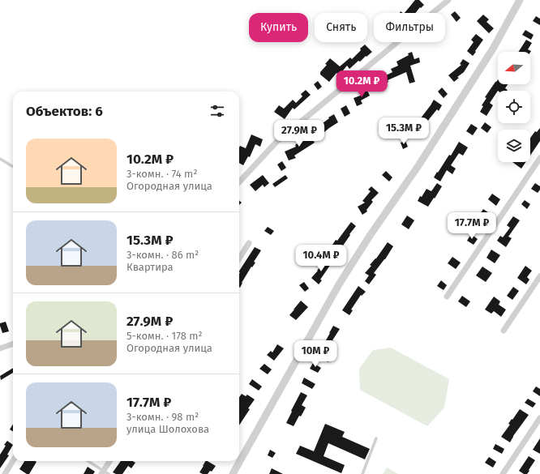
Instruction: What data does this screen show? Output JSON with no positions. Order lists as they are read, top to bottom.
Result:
{
  "north": "left",
  "page": {
    "chip": ["Купить", "Снять", "Фильтры"],
    "price": [
      "10.2M ₽",
      "15.3M ₽",
      "27.9M ₽",
      "17.7M ₽",
      "10.4M ₽",
      "10M ₽"
    ],
    "heading": "Объектов: 6",
    "list": [
      {
        "name": "10.2M ₽",
        "note": "3-комн. · 74 m² · Огородная улица"
      },
      {
        "name": "15.3M ₽",
        "note": "3-комн. · 86 m² · Квартира"
      },
      {
        "name": "27.9M ₽",
        "note": "5-комн. · 178 m² · Огородная улица"
      },
      {
        "name": "17.7M ₽",
        "note": "3-комн. · 98 m² · улица Шолохова"
      }
    ]
  }
}
